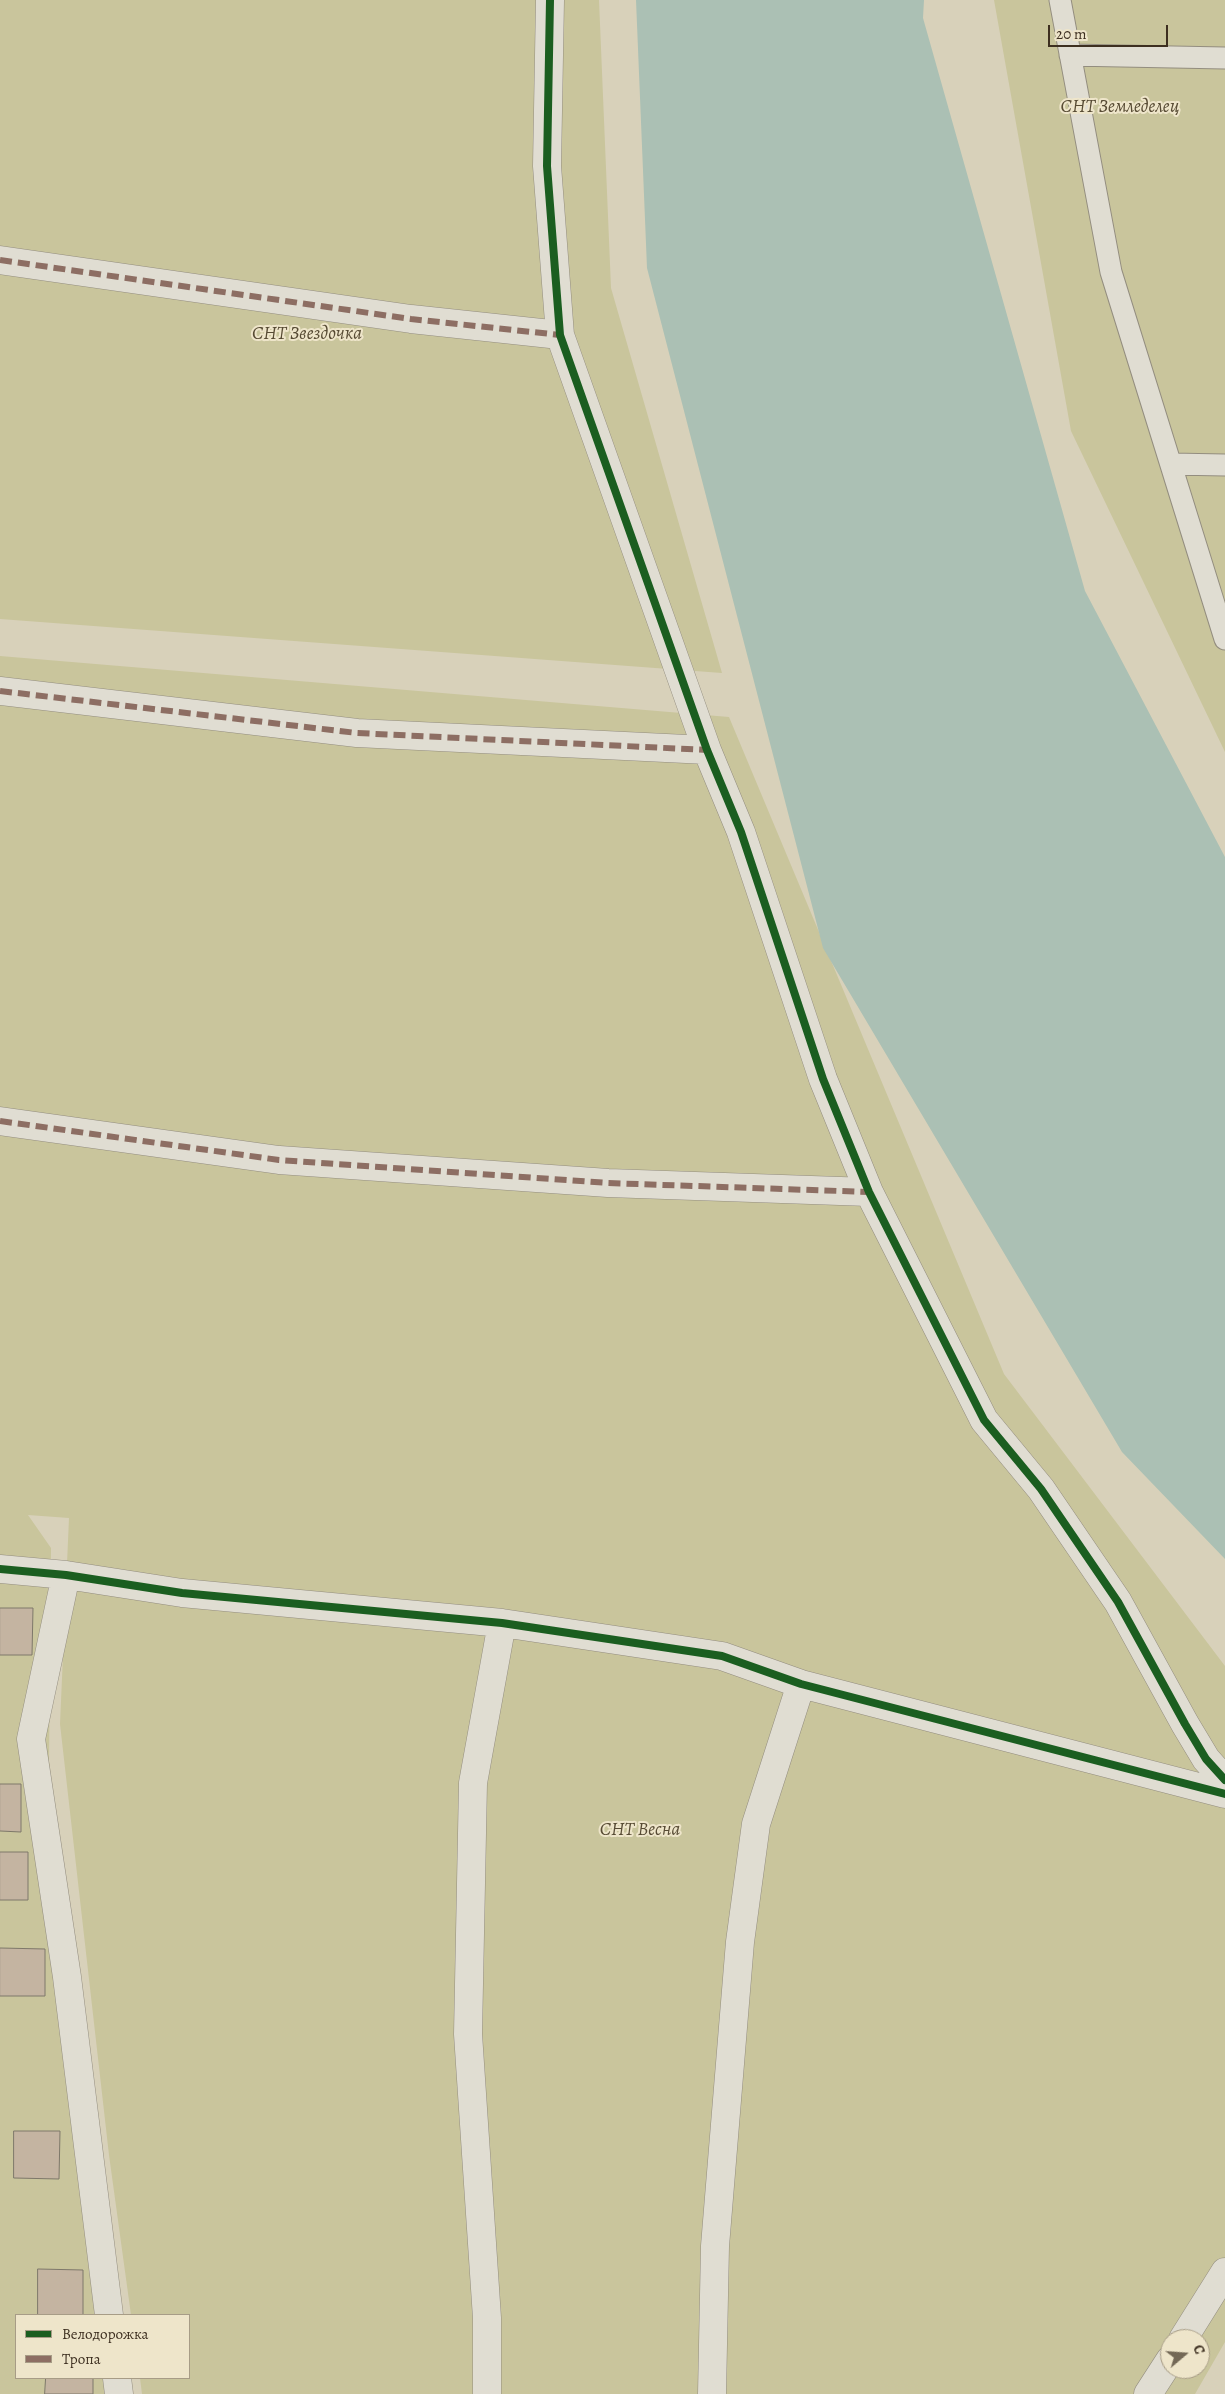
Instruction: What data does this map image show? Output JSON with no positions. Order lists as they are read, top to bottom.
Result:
{
  "parks": ["СНТ Земледелец", "СНТ Звездочка", "СНТ Весна"],
  "legend": ["Велодорожка", "Тропа"],
  "scale_bar": "20 m",
  "north": "right"
}
